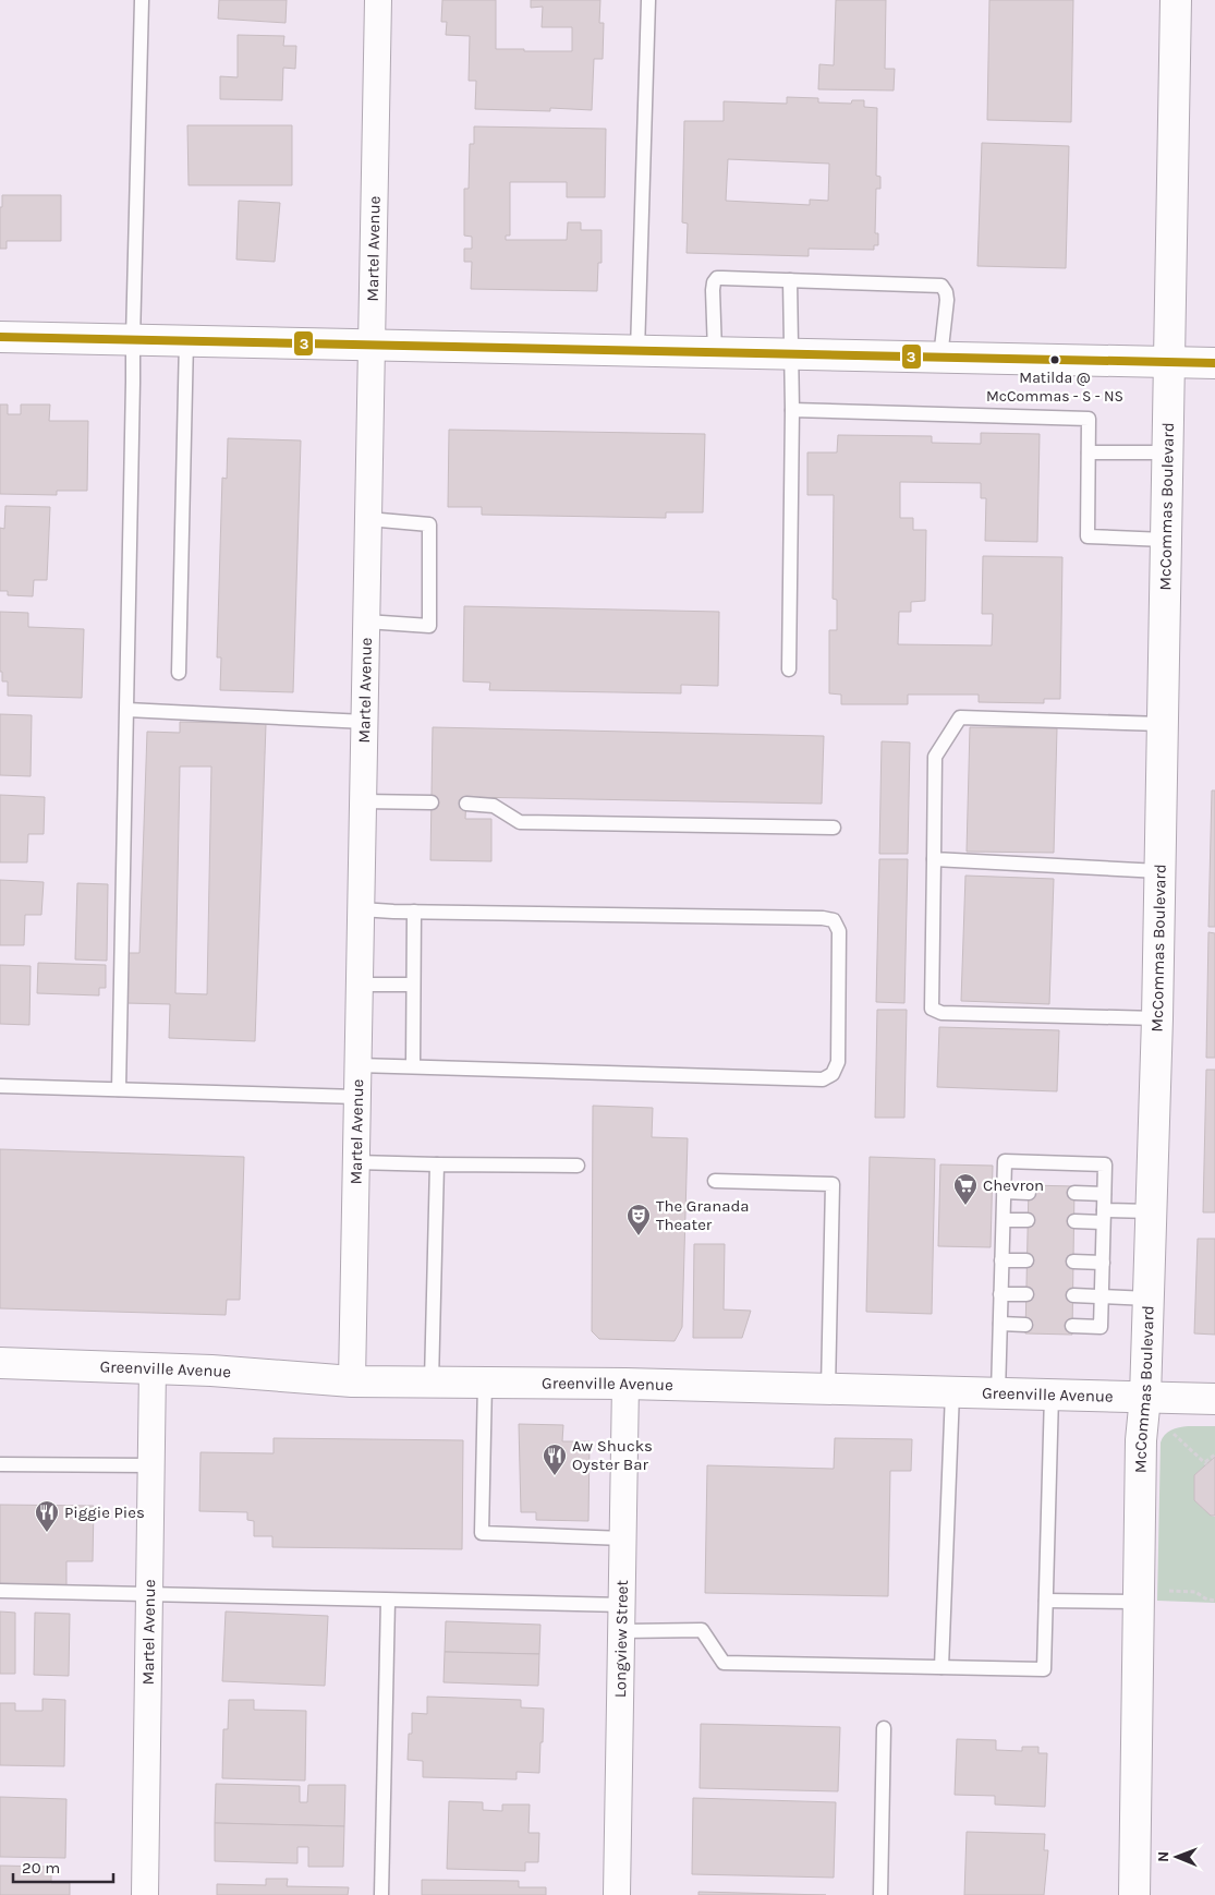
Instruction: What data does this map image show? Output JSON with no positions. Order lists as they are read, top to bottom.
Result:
{
  "streets": {
    "street": [
      "Martel Avenue",
      "McCommas Boulevard",
      "Greenville Avenue",
      "Longview Street"
    ]
  },
  "crossings": [
    ["Martel Avenue", "Greenville Avenue"],
    ["McCommas Boulevard", "Greenville Avenue"],
    ["Greenville Avenue", "Longview Street"]
  ],
  "places": {
    "other": ["Matilda @ McCommas - S - NS"],
    "supermarket": ["Chevron"],
    "theatre": ["The Granada Theater"],
    "restaurant": ["Aw Shucks Oyster Bar", "Piggie Pies"]
  },
  "lines": ["transit line 3"],
  "scale_bar": "20 m",
  "north": "left"
}
